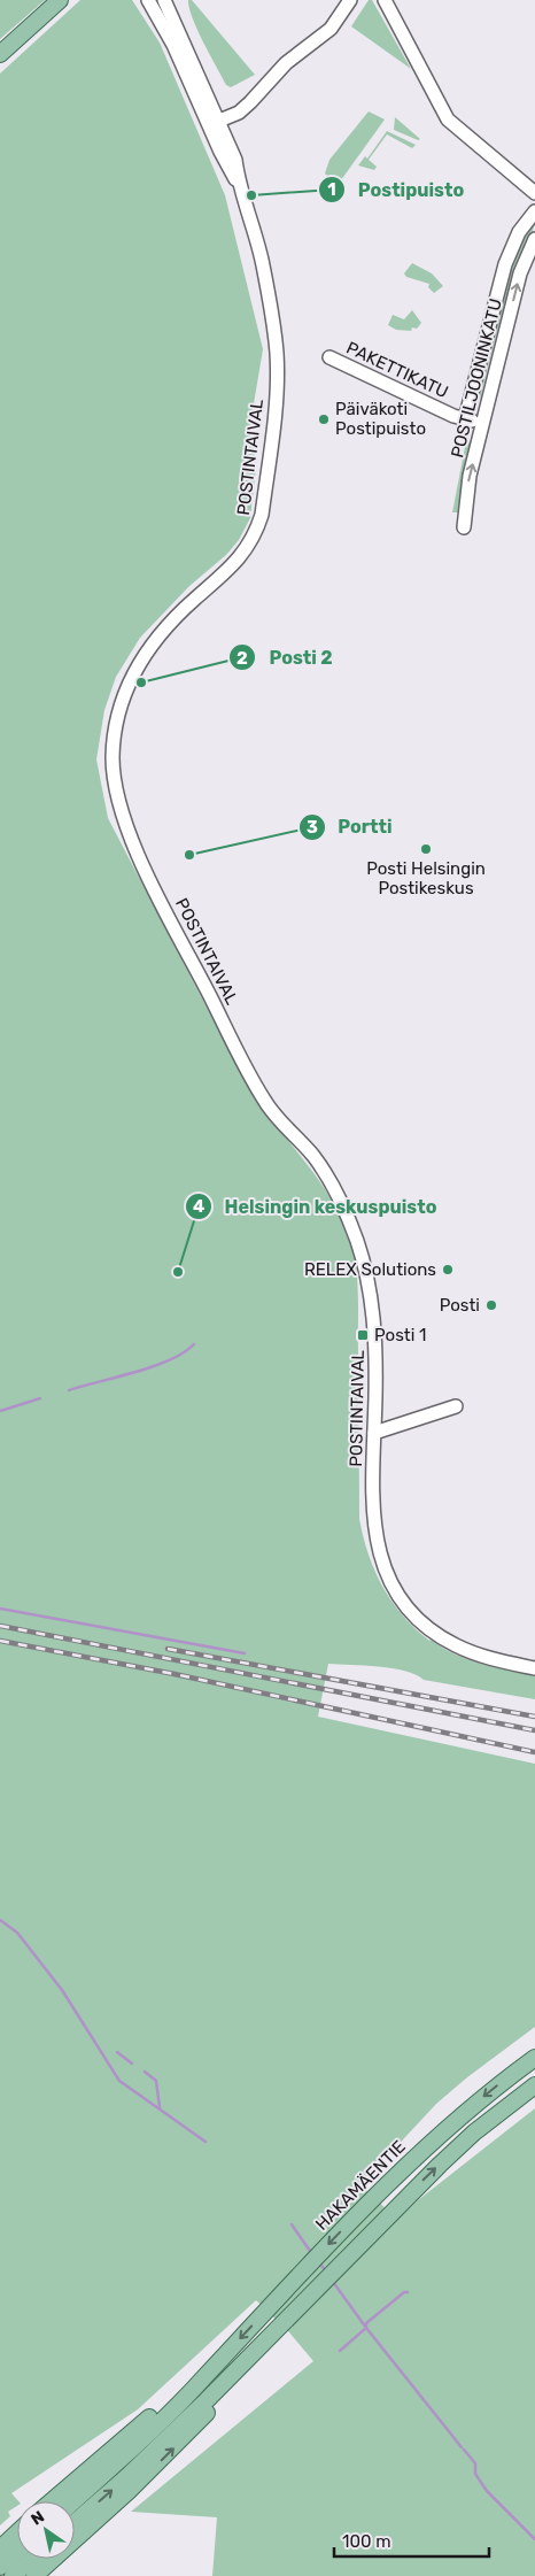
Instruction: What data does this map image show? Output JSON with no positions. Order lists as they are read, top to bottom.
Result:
{
  "streets": {
    "main road": ["HAKAMÄENTIE"],
    "street": ["PAKETTIKATU", "POSTILJOONINKATU", "POSTINTAIVAL"]
  },
  "crossings": [
    ["PAKETTIKATU", "POSTILJOONINKATU"]
  ],
  "places": {
    "other": [
      "Postipuisto",
      "Päiväkoti Postipuisto",
      "Posti 2",
      "Posti Helsingin Postikeskus",
      "Portti",
      "RELEX Solutions",
      "Helsingin keskuspuisto",
      "Posti"
    ],
    "transit": ["Posti 1"]
  },
  "scale_bar": "100 m",
  "north": "top left"
}
